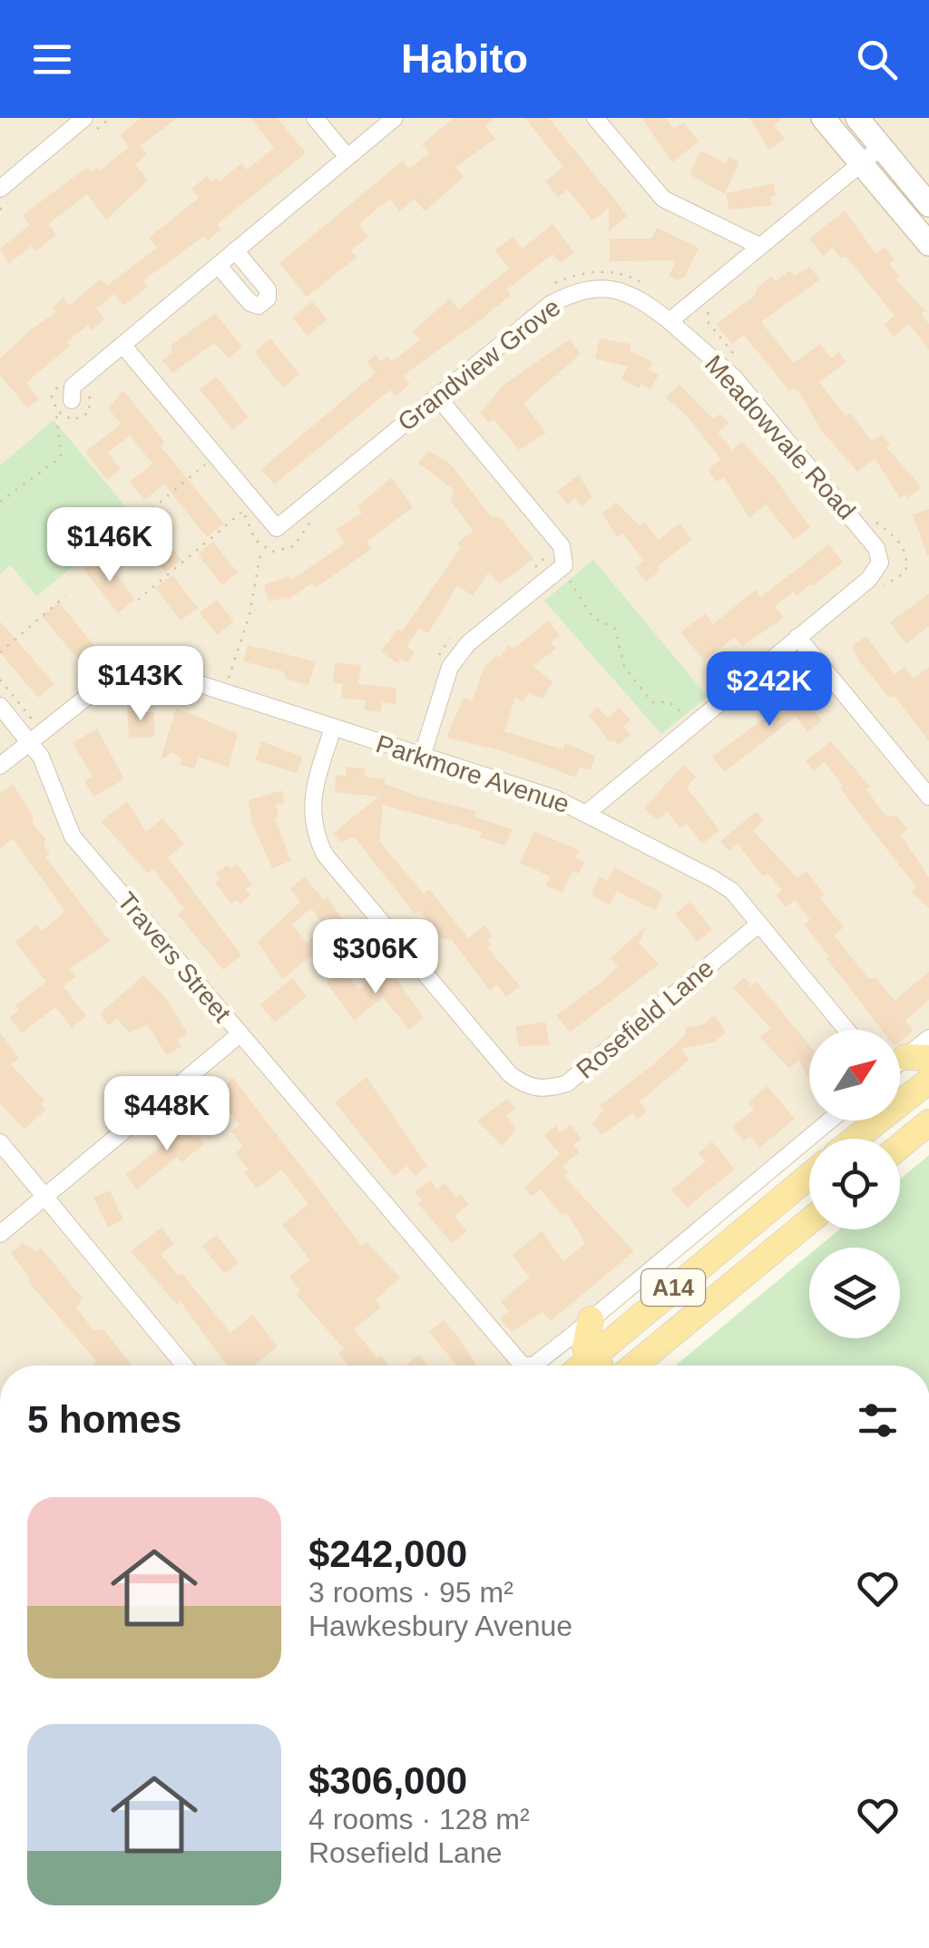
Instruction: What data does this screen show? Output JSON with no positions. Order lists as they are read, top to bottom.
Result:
{
  "streets": {
    "main road": ["A14"],
    "street": [
      "Grandview Grove",
      "Meadowvale Road",
      "Parkmore Avenue",
      "Travers Street",
      "Rosefield Lane"
    ]
  },
  "crossings": [
    ["Grandview Grove", "Meadowvale Road"],
    ["Parkmore Avenue", "Travers Street"],
    ["Parkmore Avenue", "Rosefield Lane"]
  ],
  "north": "top right",
  "page": {
    "header": "Habito",
    "price": [
      "$146K",
      "$143K",
      "$242K",
      "$306K",
      "$448K"
    ],
    "heading": "5 homes",
    "list": [
      {
        "name": "$242,000",
        "note": "3 rooms · 95 m² · Hawkesbury Avenue"
      },
      {
        "name": "$306,000",
        "note": "4 rooms · 128 m² · Rosefield Lane"
      }
    ]
  }
}
